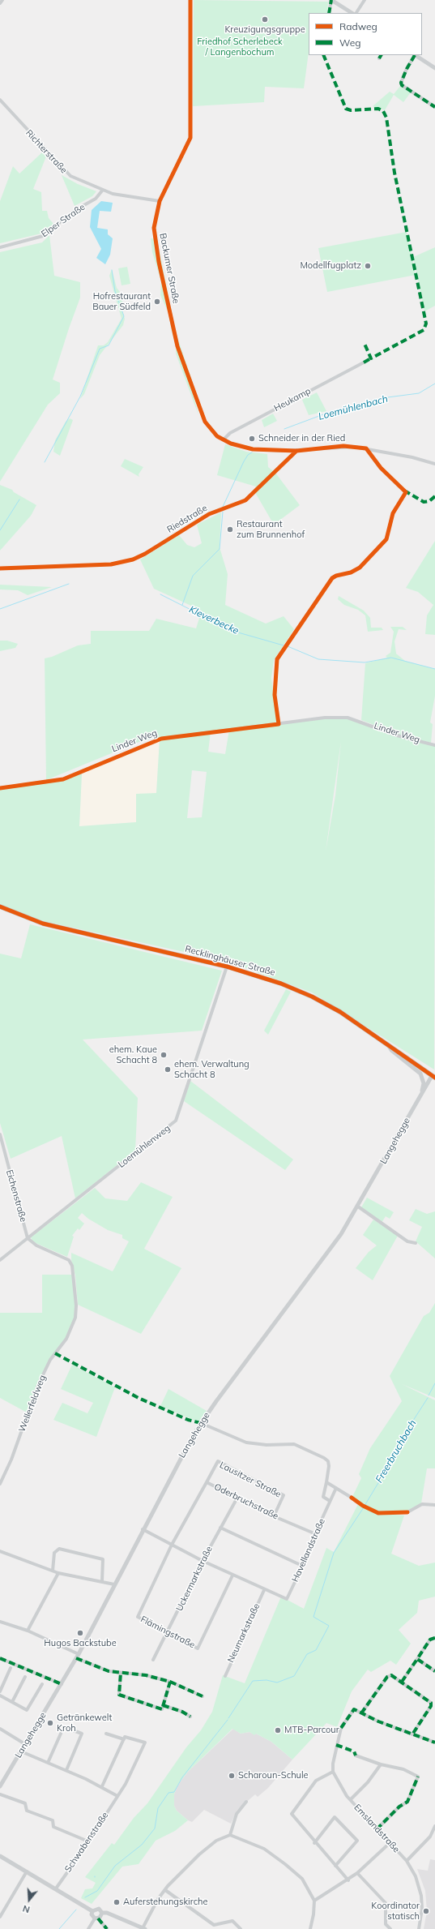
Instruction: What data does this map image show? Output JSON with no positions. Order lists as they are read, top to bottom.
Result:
{
  "streets": {
    "main road": ["Recklinghäuser Straße"],
    "street": [
      "Richterstraße",
      "Elper Straße",
      "Backumer Straße",
      "Heukamp",
      "Riedstraße",
      "Linder Weg",
      "Langehegge",
      "Loemühlenweg",
      "Eichenstraße",
      "Wellerfeldweg",
      "Lausitzer Straße",
      "Oderbruchstraße",
      "Havellandstraße",
      "Uckermarkstraße",
      "Flämingstraße",
      "Neumarkstraße",
      "Emslandstraße",
      "Schwabenstraße"
    ]
  },
  "crossings": [
    ["Richterstraße", "Elper Straße"],
    ["Richterstraße", "Backumer Straße"],
    ["Backumer Straße", "Heukamp"],
    ["Backumer Straße", "Riedstraße"],
    ["Recklinghäuser Straße", "Langehegge"],
    ["Recklinghäuser Straße", "Loemühlenweg"],
    ["Loemühlenweg", "Eichenstraße"],
    ["Loemühlenweg", "Wellerfeldweg"],
    ["Eichenstraße", "Wellerfeldweg"],
    ["Lausitzer Straße", "Oderbruchstraße"],
    ["Oderbruchstraße", "Havellandstraße"],
    ["Oderbruchstraße", "Uckermarkstraße"],
    ["Oderbruchstraße", "Flämingstraße"],
    ["Havellandstraße", "Neumarkstraße"],
    ["Uckermarkstraße", "Flämingstraße"]
  ],
  "water": ["Loemühlenbach", "Kleverbecke", "Freerbruchbach"],
  "parks": ["Friedhof Scherlebeck / Langenbochum"],
  "places": [
    "Kreuzigungsgruppe",
    "Modellfugplatz",
    "Hofrestaurant Bauer Südfeld",
    "Schneider in der Ried",
    "Restaurant zum Brunnenhof",
    "ehem. Kaue Schacht 8",
    "ehem. Verwaltung Schacht 8",
    "Hugos Backstube",
    "Getränkewelt Kroh",
    "MTB-Parcour",
    "Scharoun-Schule",
    "Auferstehungskirche",
    "Koordinator statisch"
  ],
  "legend": ["Radweg", "Weg"],
  "north": "bottom"
}
